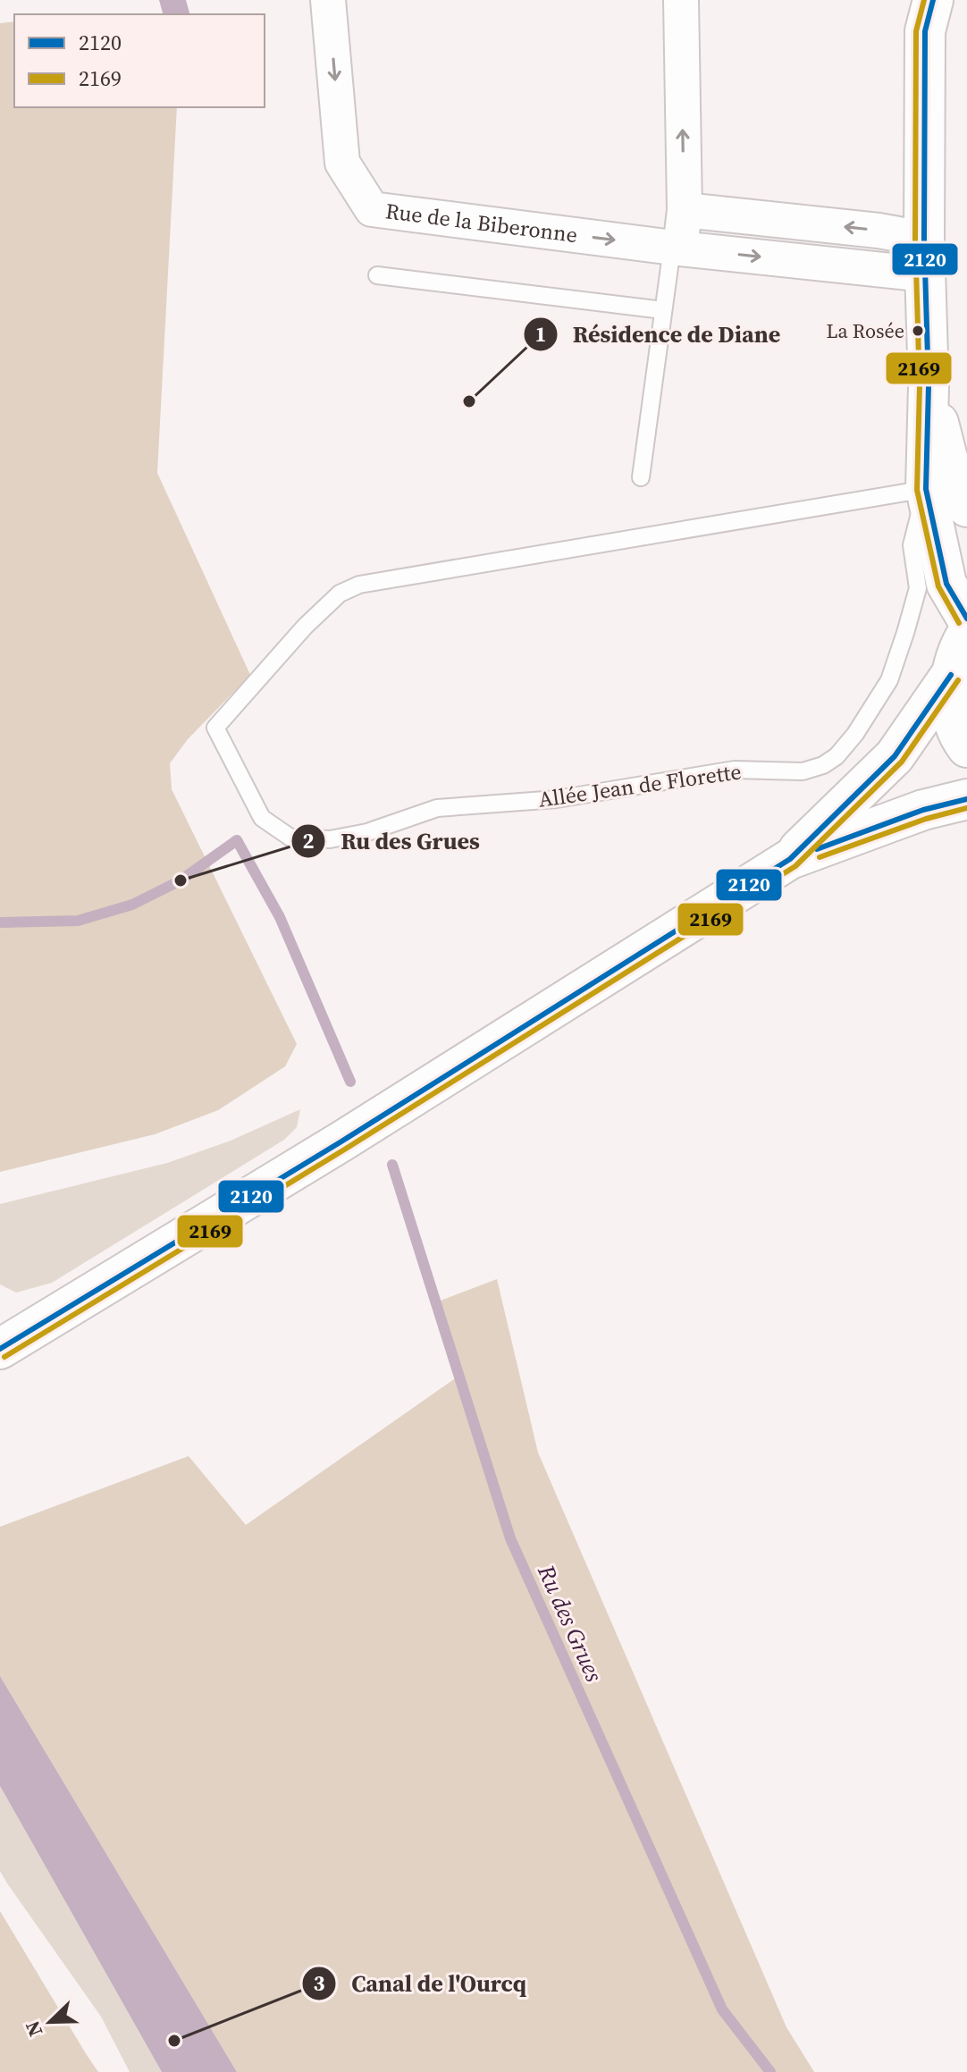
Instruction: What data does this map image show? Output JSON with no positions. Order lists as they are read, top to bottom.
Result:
{
  "streets": {
    "street": ["Rue de la Biberonne"],
    "lane": ["Allée Jean de Florette"]
  },
  "water": ["Ru des Grues"],
  "places": [
    "La Rosée",
    "Résidence de Diane",
    "Ru des Grues",
    "Canal de l'Ourcq"
  ],
  "lines": ["transit line 2120", "transit line 2169"],
  "legend": ["2120", "2169"],
  "north": "bottom left"
}
